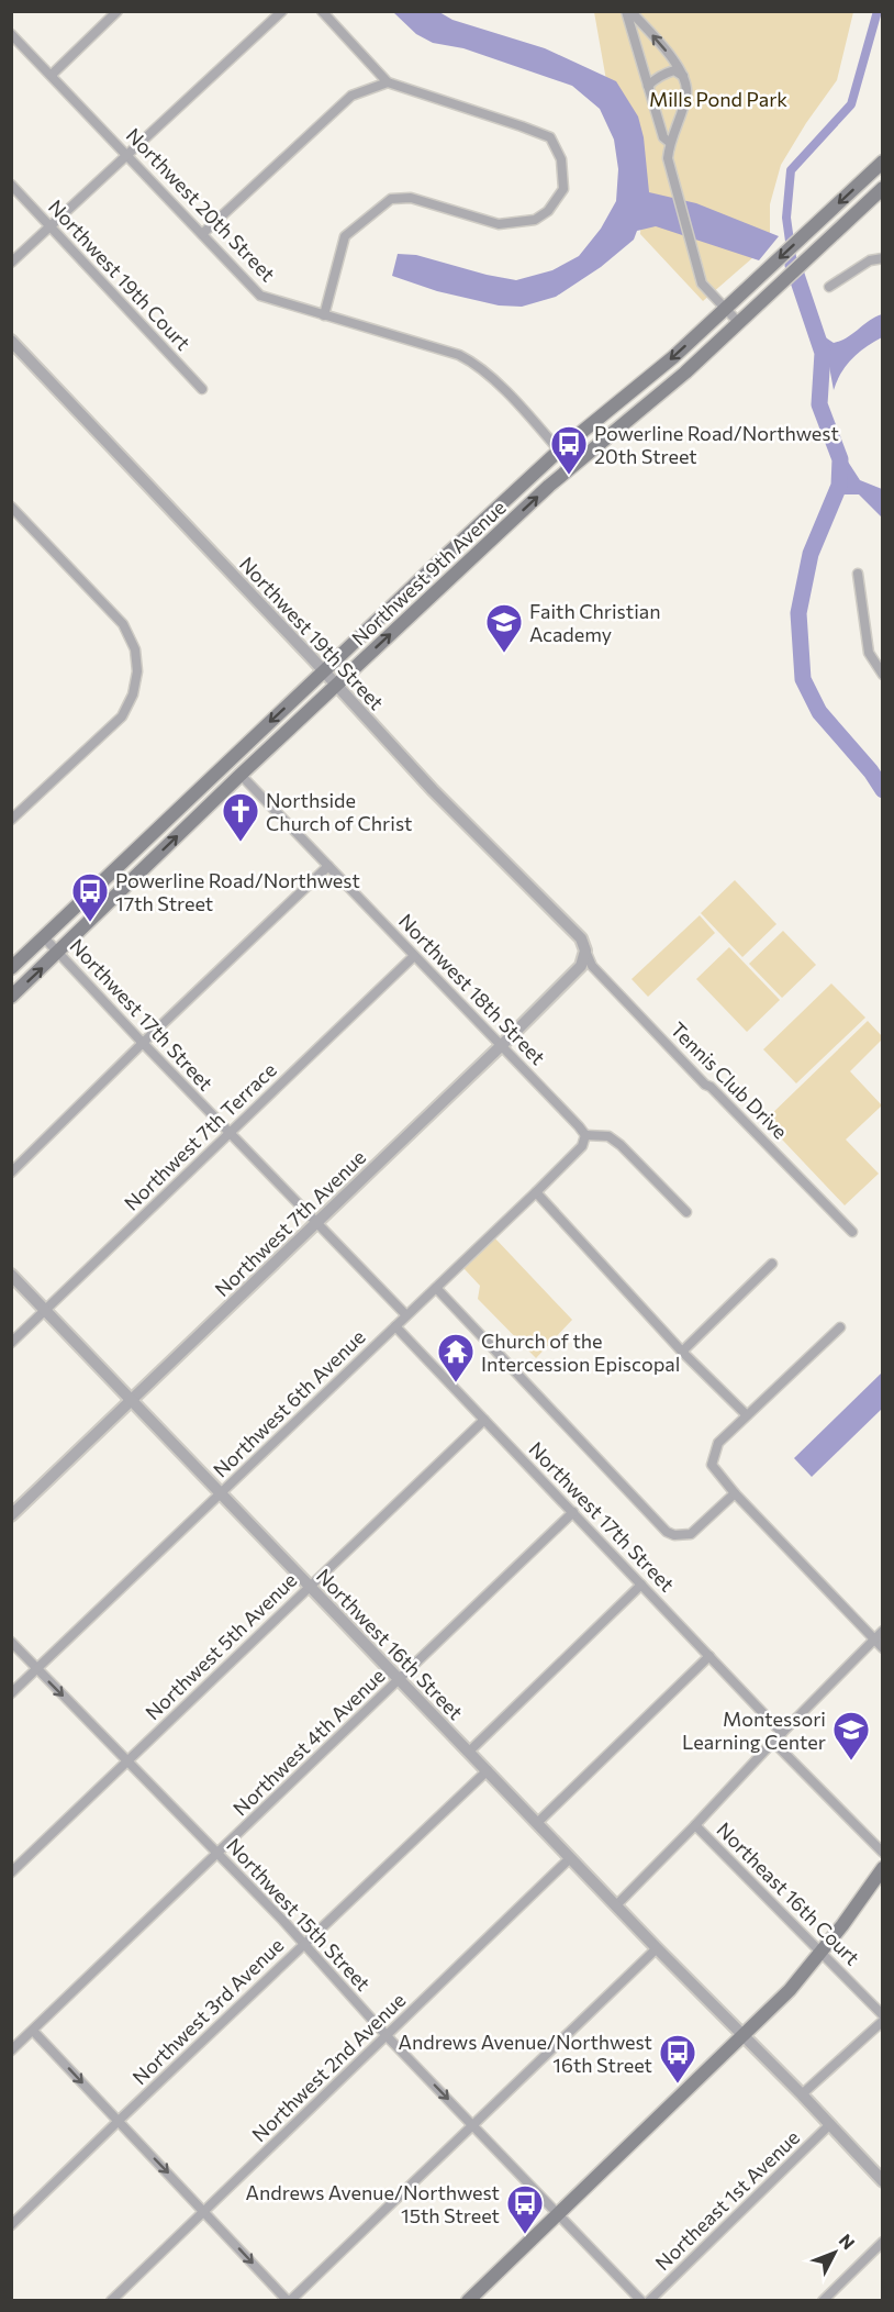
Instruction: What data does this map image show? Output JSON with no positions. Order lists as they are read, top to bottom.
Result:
{
  "streets": {
    "main road": ["Northwest 9th Avenue"],
    "street": [
      "Northwest 20th Street",
      "Northwest 19th Court",
      "Northwest 19th Street",
      "Northwest 18th Street",
      "Northwest 17th Street",
      "Tennis Club Drive",
      "Northwest 7th Terrace",
      "Northwest 7th Avenue",
      "Northwest 6th Avenue",
      "Northwest 16th Street",
      "Northwest 5th Avenue",
      "Northwest 4th Avenue",
      "Northeast 16th Court",
      "Northwest 15th Street",
      "Northwest 3rd Avenue",
      "Northwest 2nd Avenue",
      "Northeast 1st Avenue"
    ]
  },
  "crossings": [
    ["Northwest 20th Street", "Northwest 9th Avenue"],
    ["Northwest 9th Avenue", "Northwest 19th Street"],
    ["Northwest 9th Avenue", "Northwest 18th Street"],
    ["Northwest 9th Avenue", "Northwest 17th Street"],
    ["Northwest 19th Street", "Tennis Club Drive"],
    ["Northwest 19th Street", "Northwest 7th Avenue"],
    ["Northwest 18th Street", "Northwest 7th Terrace"],
    ["Northwest 18th Street", "Northwest 7th Avenue"],
    ["Northwest 18th Street", "Northwest 6th Avenue"],
    ["Northwest 17th Street", "Northwest 7th Terrace"],
    ["Northwest 17th Street", "Northwest 7th Avenue"],
    ["Northwest 17th Street", "Northwest 6th Avenue"],
    ["Northwest 17th Street", "Northwest 5th Avenue"],
    ["Northwest 17th Street", "Northwest 4th Avenue"],
    ["Tennis Club Drive", "Northwest 7th Avenue"],
    ["Northwest 7th Terrace", "Northwest 16th Street"],
    ["Northwest 7th Avenue", "Northwest 16th Street"],
    ["Northwest 6th Avenue", "Northwest 16th Street"],
    ["Northwest 6th Avenue", "Northwest 15th Street"],
    ["Northwest 16th Street", "Northwest 5th Avenue"],
    ["Northwest 16th Street", "Northwest 4th Avenue"],
    ["Northwest 16th Street", "Northwest 3rd Avenue"],
    ["Northwest 16th Street", "Northwest 2nd Avenue"],
    ["Northwest 16th Street", "Northeast 1st Avenue"],
    ["Northwest 5th Avenue", "Northwest 15th Street"],
    ["Northwest 4th Avenue", "Northwest 15th Street"],
    ["Northwest 15th Street", "Northwest 3rd Avenue"],
    ["Northwest 15th Street", "Northwest 2nd Avenue"]
  ],
  "parks": ["Mills Pond Park"],
  "places": {
    "bus stop": [
      "Powerline Road/Northwest 20th Street",
      "Powerline Road/Northwest 17th Street",
      "Andrews Avenue/Northwest 16th Street",
      "Andrews Avenue/Northwest 15th Street"
    ],
    "school or university": ["Faith Christian Academy", "Montessori Learning Center"],
    "church": ["Northside Church of Christ"],
    "temple": ["Church of the Intercession Episcopal"]
  },
  "north": "top right"
}
